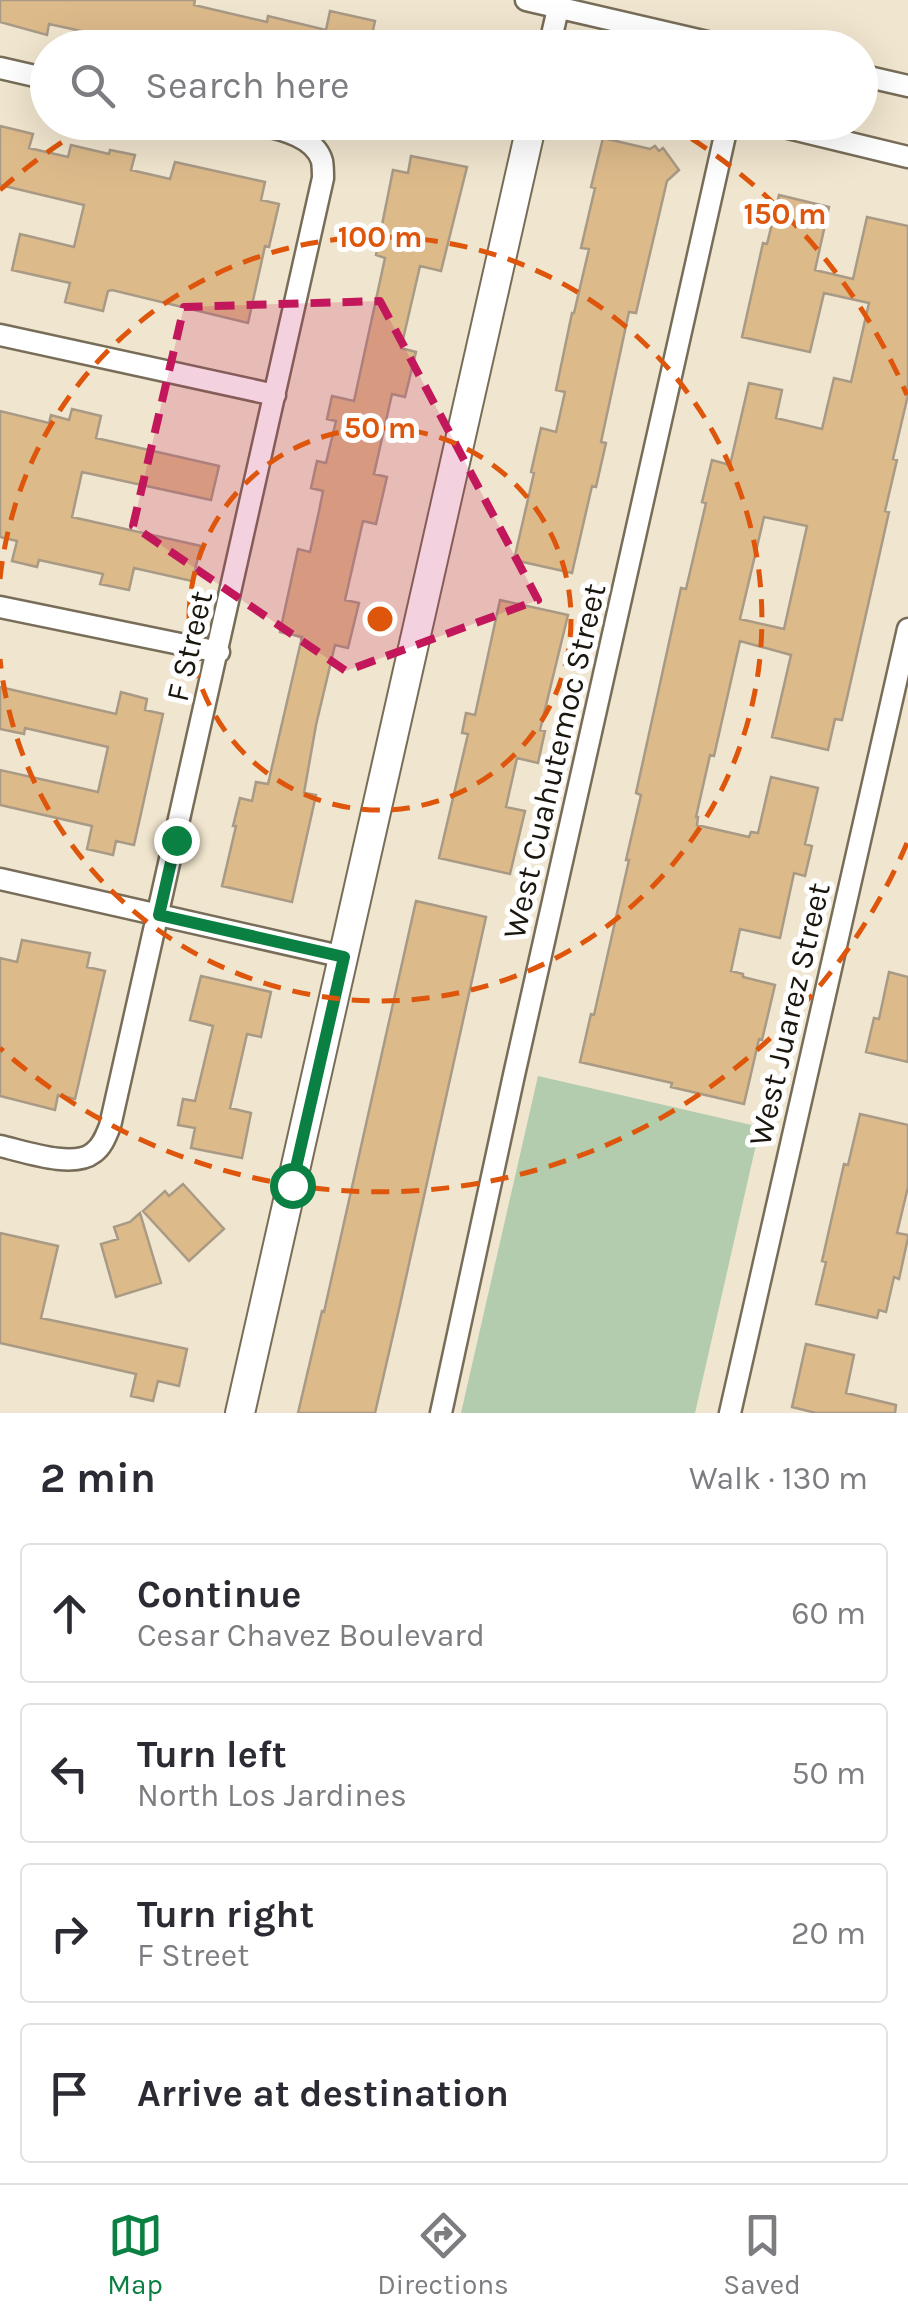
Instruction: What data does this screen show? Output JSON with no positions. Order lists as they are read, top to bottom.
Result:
{
  "streets": {
    "street": ["F Street", "West Cuahutemoc Street", "West Juarez Street"]
  },
  "page": {
    "search": "Search here",
    "heading": ["2 min", "Walk · 130 m"],
    "list": [
      ["Continue", "Cesar Chavez Boulevard", "60 m"],
      ["Turn left", "North Los Jardines", "50 m"],
      ["Turn right", "F Street", "20 m"],
      "Arrive at destination"
    ],
    "nav": ["Map", "Directions", "Saved"]
  },
  "rings": ["150 m", "100 m", "50 m"]
}
